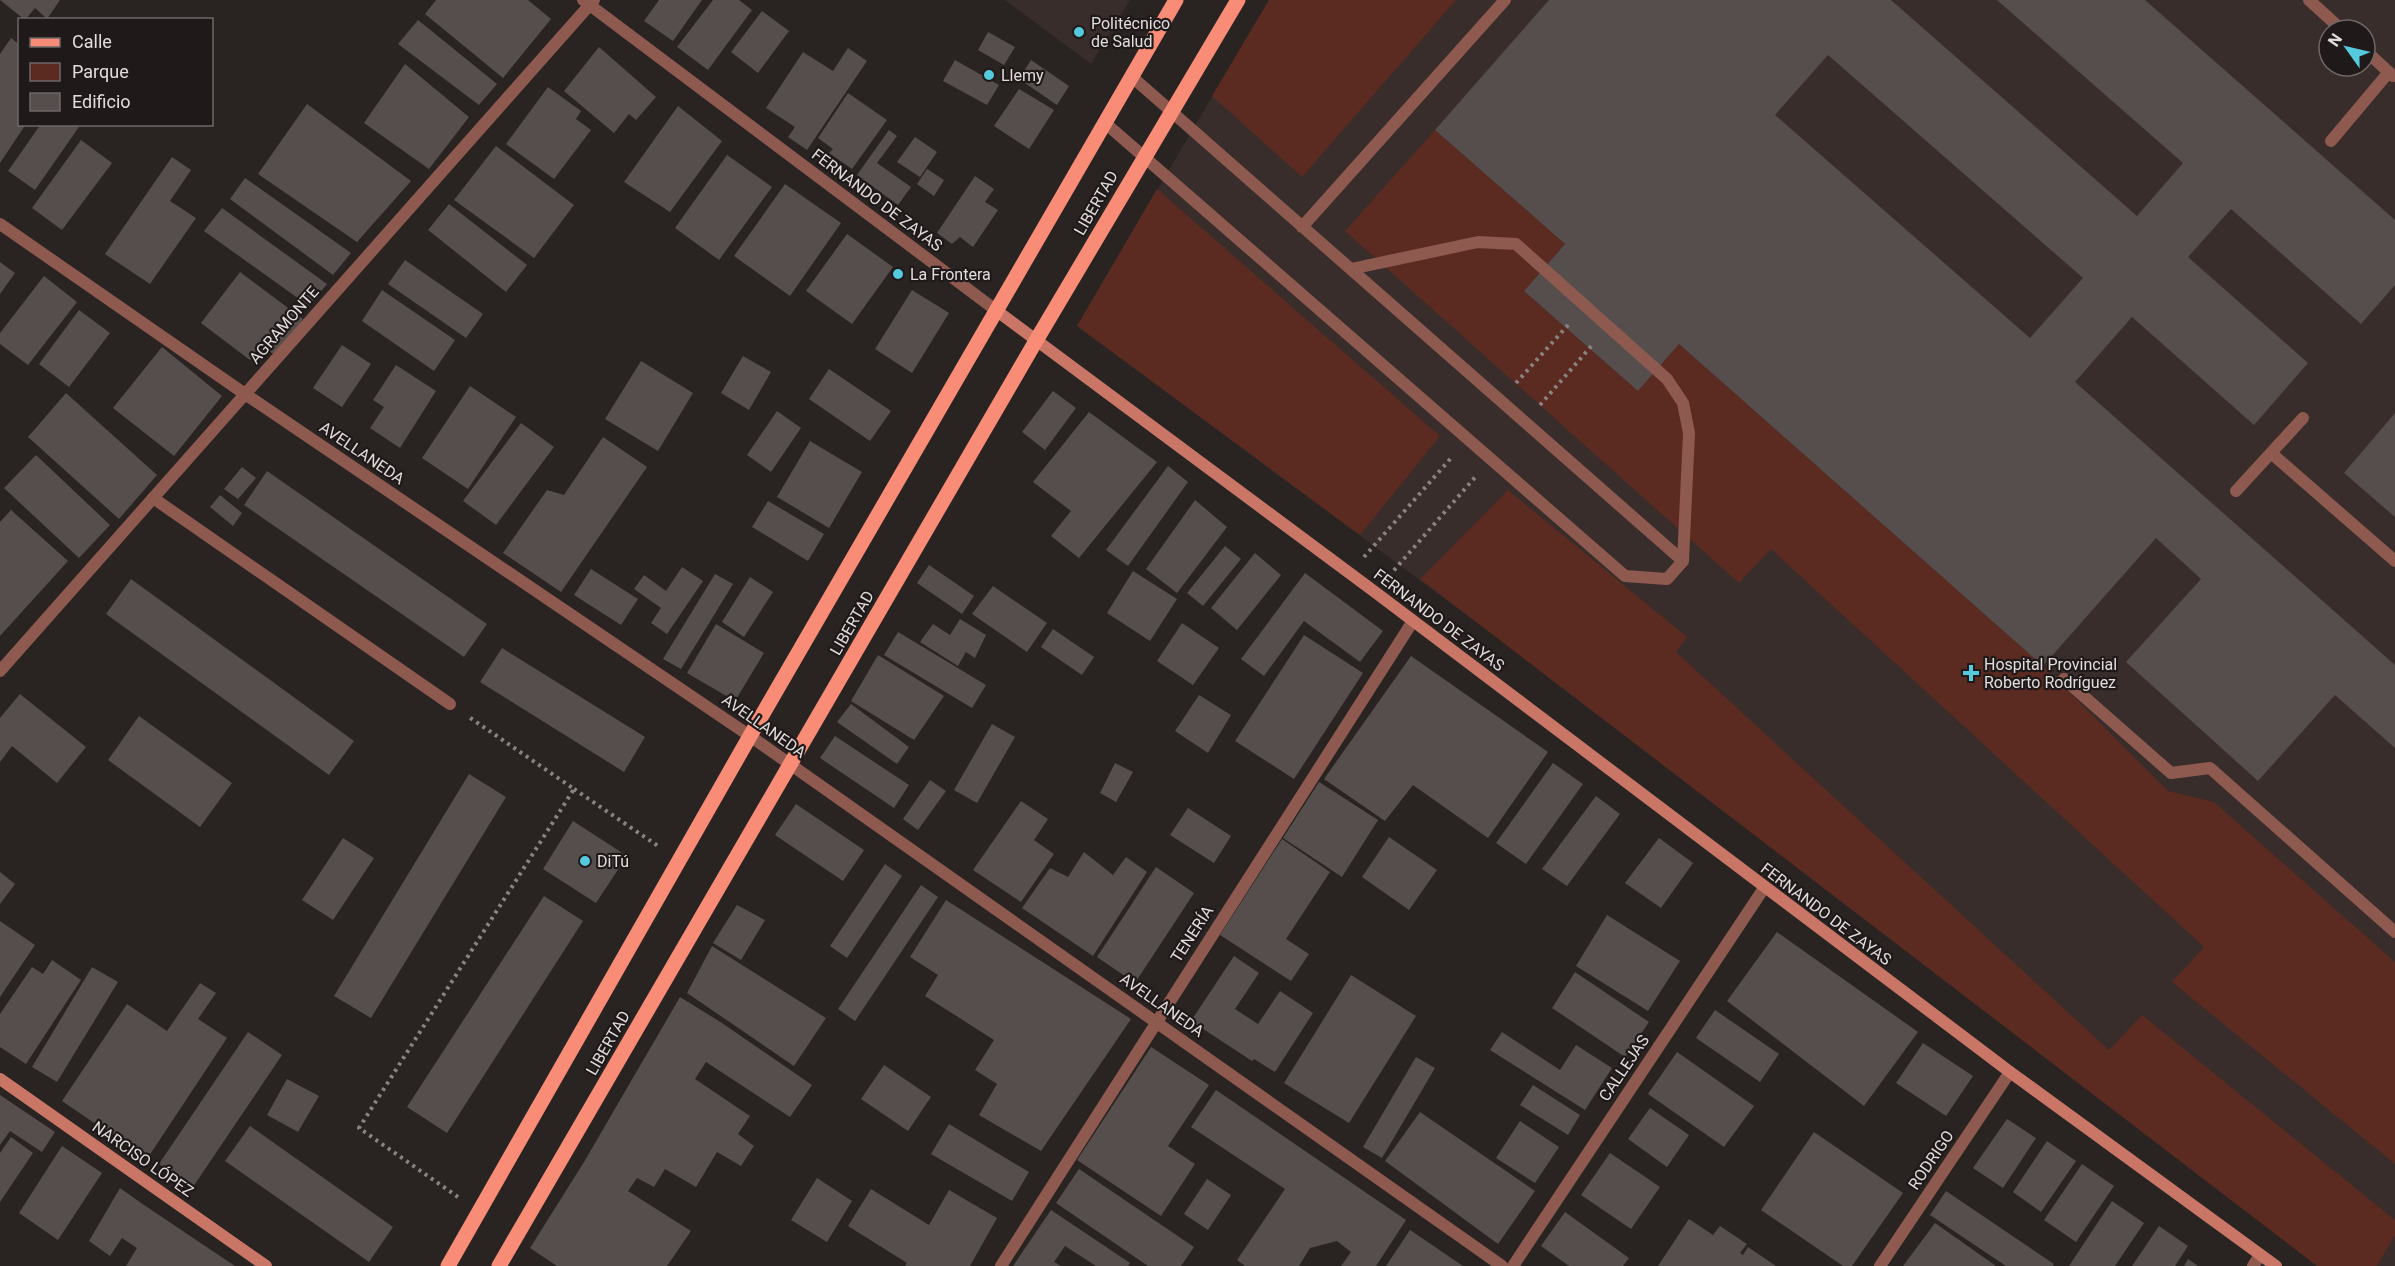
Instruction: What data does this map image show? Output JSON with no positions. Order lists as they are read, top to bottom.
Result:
{
  "streets": {
    "main road": ["LIBERTAD"],
    "street": [
      "FERNANDO DE ZAYAS",
      "AGRAMONTE",
      "AVELLANEDA",
      "TENERÍA",
      "CALLEJAS",
      "NARCISO LÓPEZ",
      "RODRIGO"
    ]
  },
  "crossings": [
    ["FERNANDO DE ZAYAS", "LIBERTAD"],
    ["FERNANDO DE ZAYAS", "AGRAMONTE"],
    ["FERNANDO DE ZAYAS", "TENERÍA"],
    ["FERNANDO DE ZAYAS", "CALLEJAS"],
    ["FERNANDO DE ZAYAS", "RODRIGO"],
    ["LIBERTAD", "AVELLANEDA"],
    ["AGRAMONTE", "AVELLANEDA"],
    ["AVELLANEDA", "TENERÍA"]
  ],
  "places": {
    "other": [
      "Politécnico de Salud",
      "Llemy",
      "La Frontera",
      "DiTú"
    ],
    "health": ["Hospital Provincial Roberto Rodríguez"]
  },
  "legend": ["Calle", "Parque", "Edificio"],
  "north": "top left"
}
